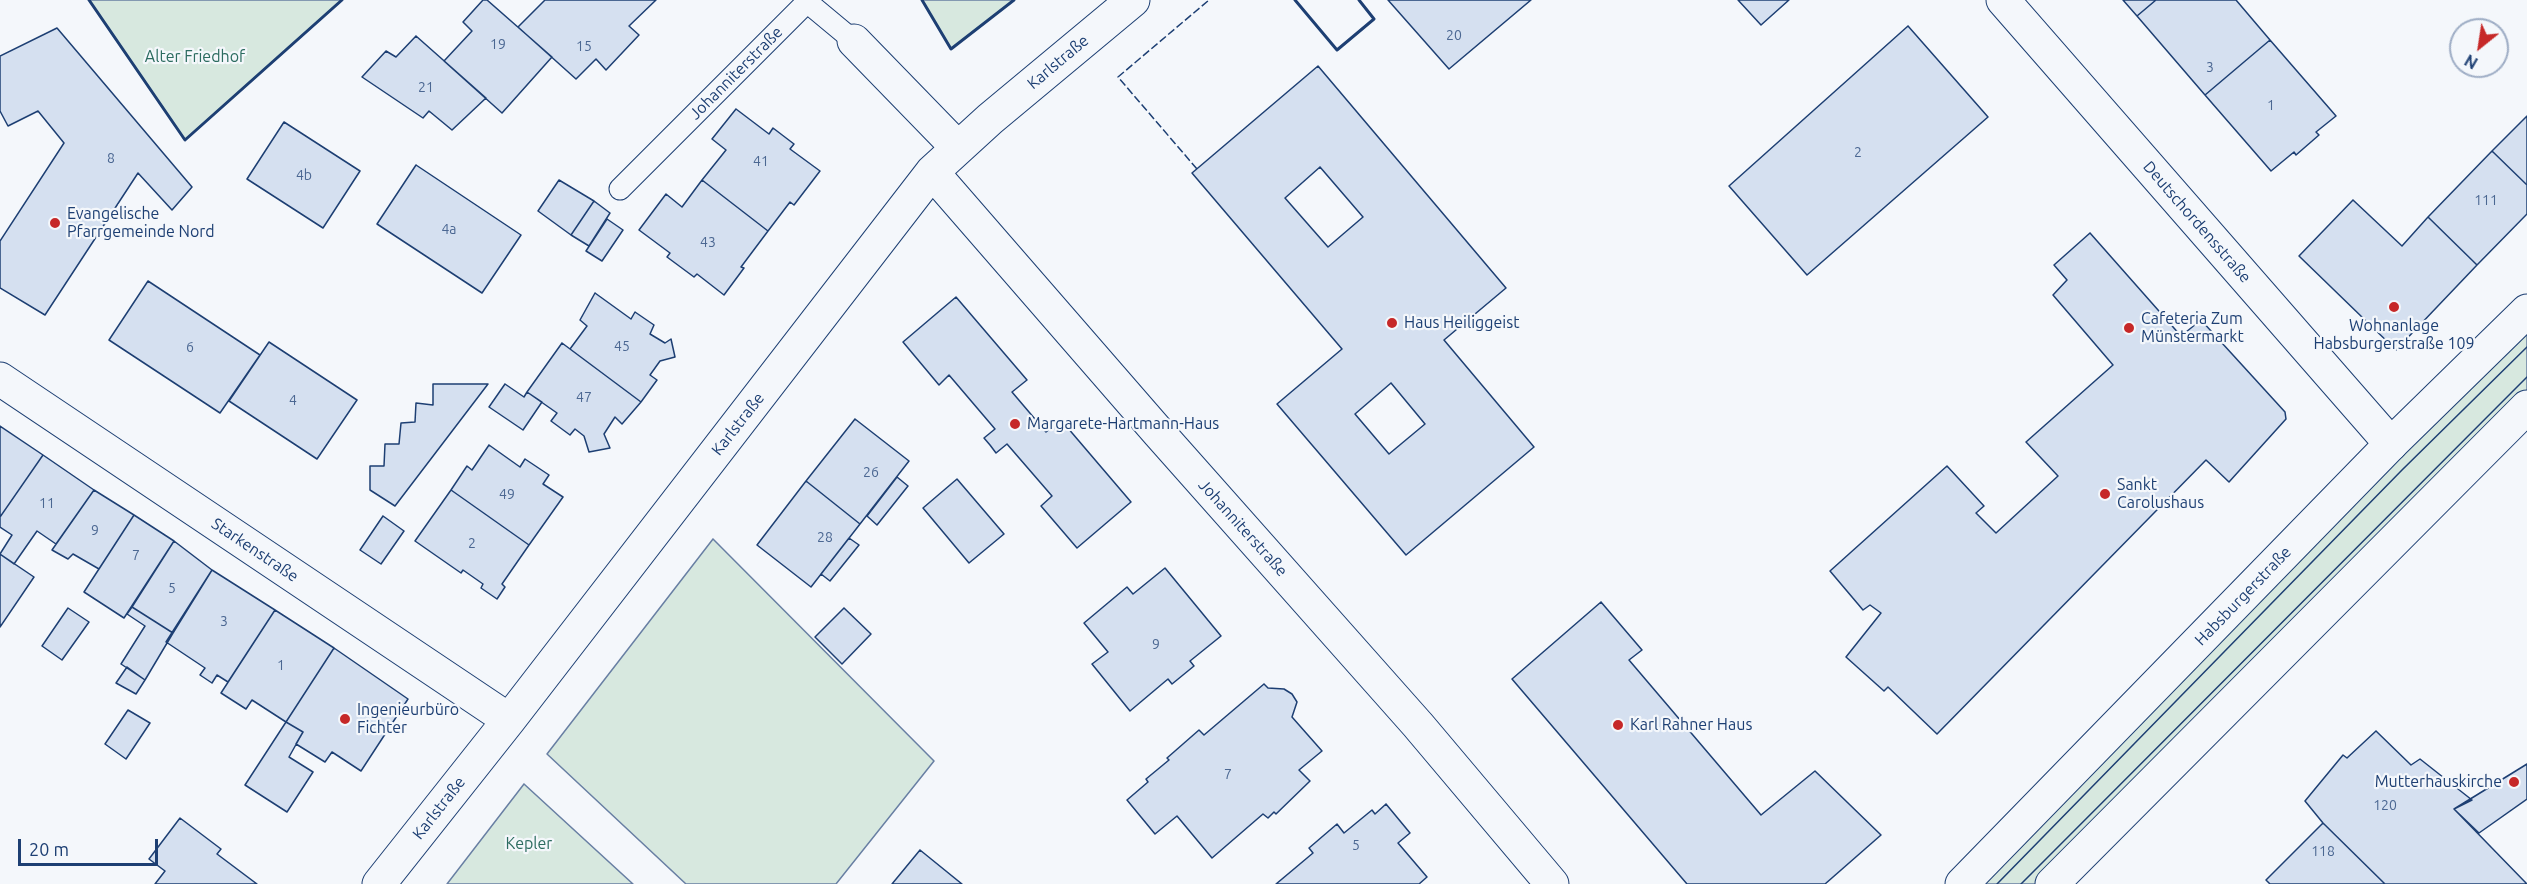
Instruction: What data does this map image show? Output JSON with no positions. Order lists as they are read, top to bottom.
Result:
{
  "streets": {
    "street": [
      "Karlstraße",
      "Johanniterstraße",
      "Deutschordensstraße",
      "Starkenstraße",
      "Habsburgerstraße"
    ]
  },
  "crossings": [
    ["Karlstraße", "Johanniterstraße"],
    ["Karlstraße", "Starkenstraße"],
    ["Deutschordensstraße", "Habsburgerstraße"]
  ],
  "parks": ["Alter Friedhof", "Kepler"],
  "places": [
    "Evangelische Pfarrgemeinde Nord",
    "Wohnanlage Habsburgerstraße 109",
    "Haus Heiliggeist",
    "Cafeteria Zum Münstermarkt",
    "Margarete-Hartmann-Haus",
    "Sankt Carolushaus",
    "Ingenieurbüro Fichter",
    "Karl Rahner Haus",
    "Mutterhauskirche"
  ],
  "house_numbers": [
    "20",
    "19",
    "15",
    "3",
    "21",
    "1",
    "2",
    "8",
    "41",
    "4b",
    "111",
    "4a",
    "43",
    "45",
    "6",
    "47",
    "4",
    "26",
    "49",
    "11",
    "9",
    "28",
    "2",
    "7",
    "5",
    "3",
    "9",
    "1",
    "7",
    "120",
    "5",
    "118"
  ],
  "scale_bar": "20 m",
  "north": "bottom left"
}
